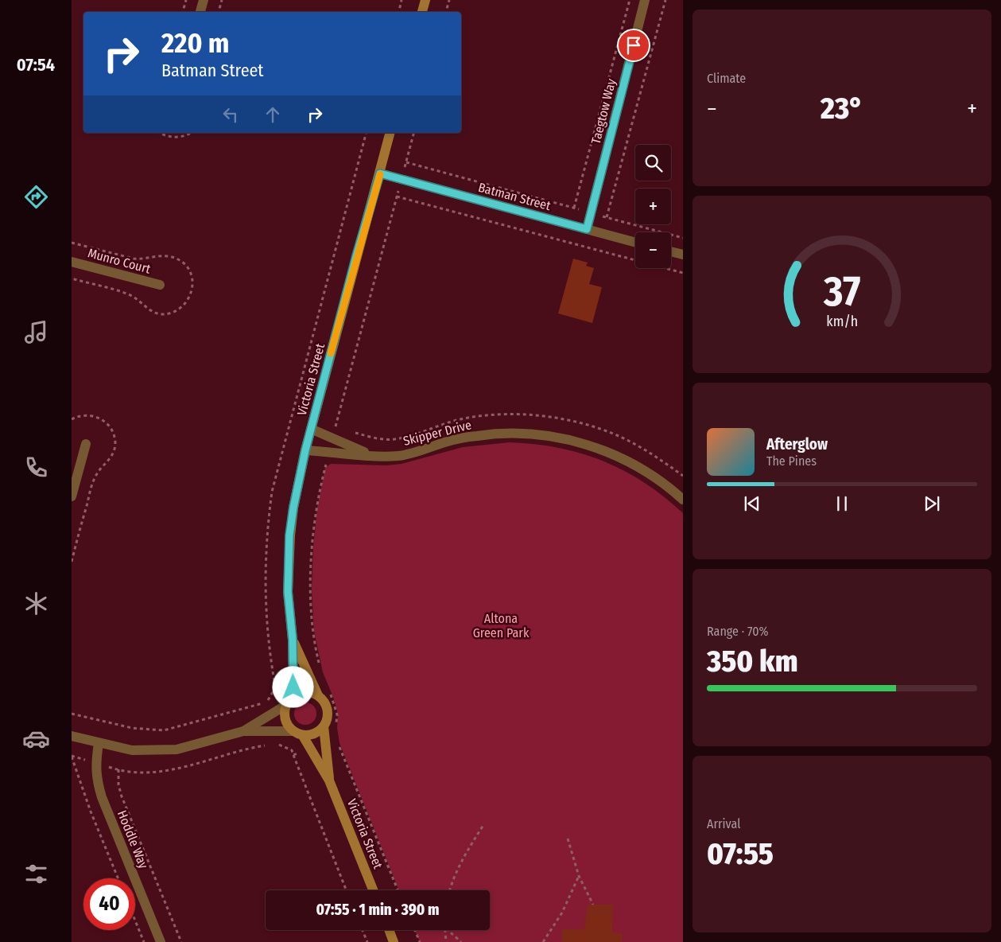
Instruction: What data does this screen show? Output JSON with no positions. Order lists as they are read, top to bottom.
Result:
{
  "streets": {
    "street": [
      "Taegtow Way",
      "Batman Street",
      "Munro Court",
      "Victoria Street",
      "Skipper Drive",
      "Hoddle Way"
    ]
  },
  "crossings": [
    ["Taegtow Way", "Batman Street"],
    ["Batman Street", "Victoria Street"],
    ["Victoria Street", "Skipper Drive"]
  ],
  "parks": ["Altona Green Park"],
  "page": {
    "tabs": "07:54",
    "tile": [
      "Climate",
      ["Range · 70%", "350 km"],
      ["Arrival", "07:55"]
    ],
    "turn": ["220 m", "Batman Street"],
    "heat": ["−", "23°", "+"],
    "map_buttons": ["+", "−"],
    "song": ["Afterglow", "The Pines"],
    "limit": "40",
    "trip": "07:55 · 1 min · 390 m",
    "gauge": ["37", "km/h"]
  }
}
